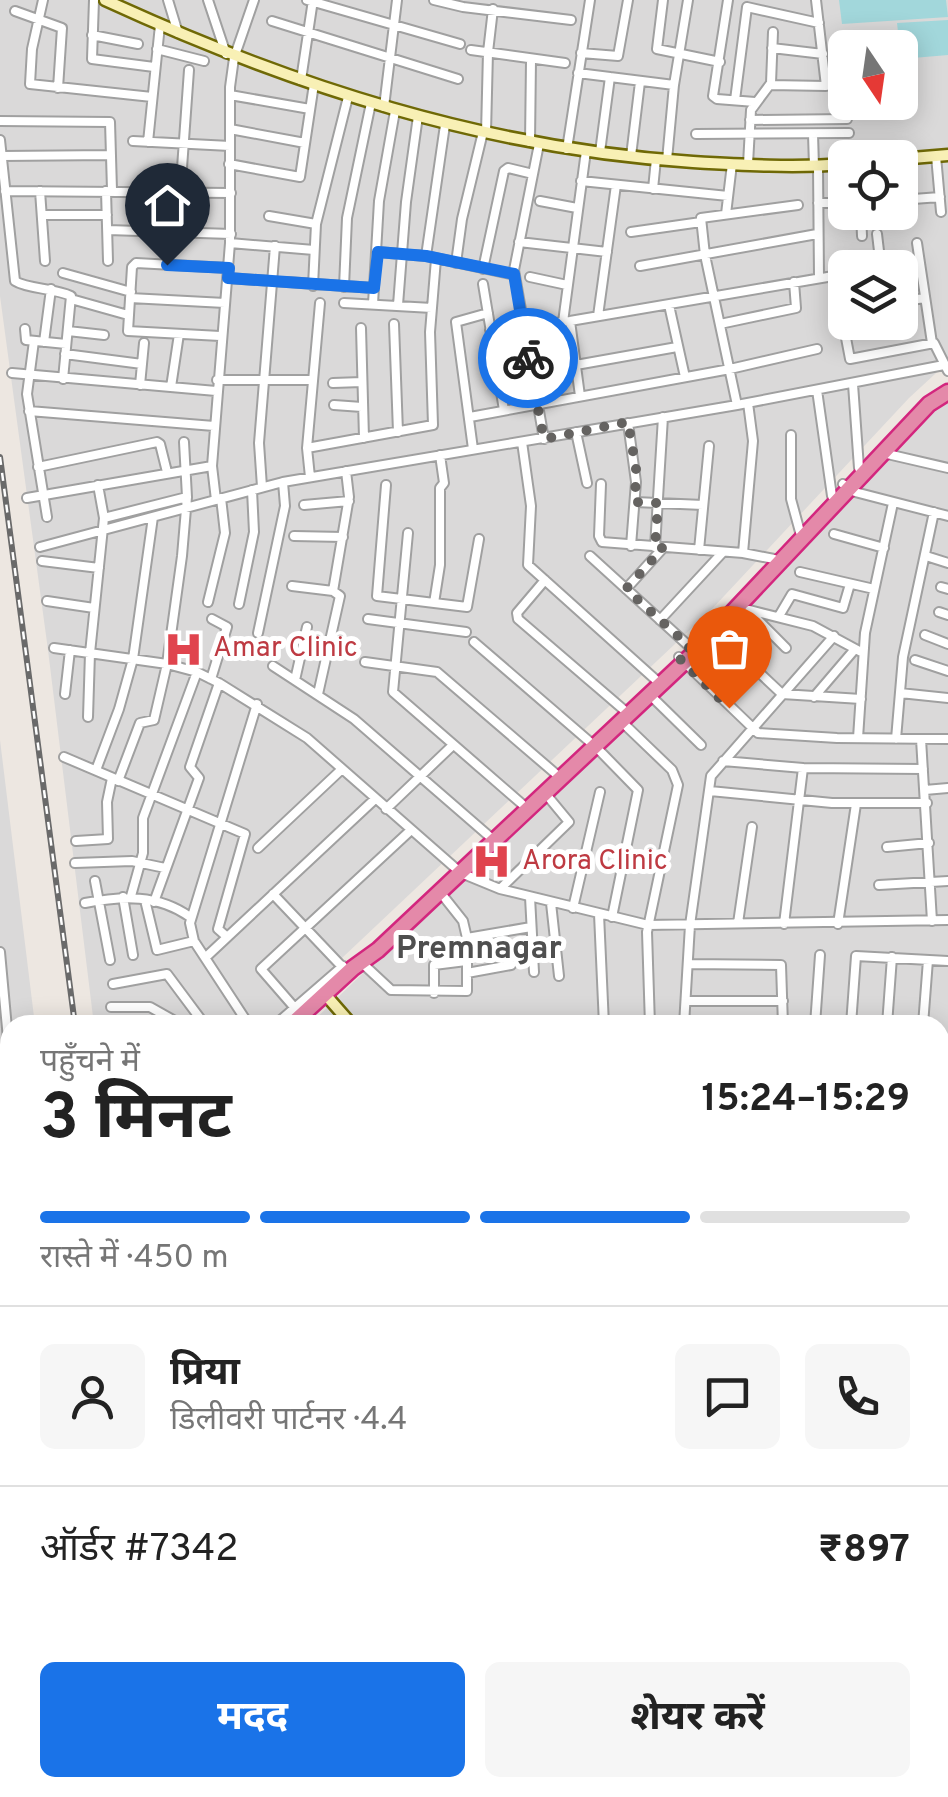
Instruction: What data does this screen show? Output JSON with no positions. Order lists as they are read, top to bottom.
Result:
{
  "districts": ["Premnagar"],
  "places": {
    "hospital": ["Amar Clinic", "Arora Clinic"]
  },
  "north": "bottom",
  "page": {
    "heading": ["3 मिनट", "पहुँचने में", "15:24–15:29"],
    "panel": [
      "प्रिया",
      "डिलीवरी पार्टनर · 4.4",
      "ऑर्डर #7342",
      "₹897"
    ],
    "bar": "रास्ते में · 450 m",
    "buttons": ["मदद", "शेयर करें"]
  }
}
